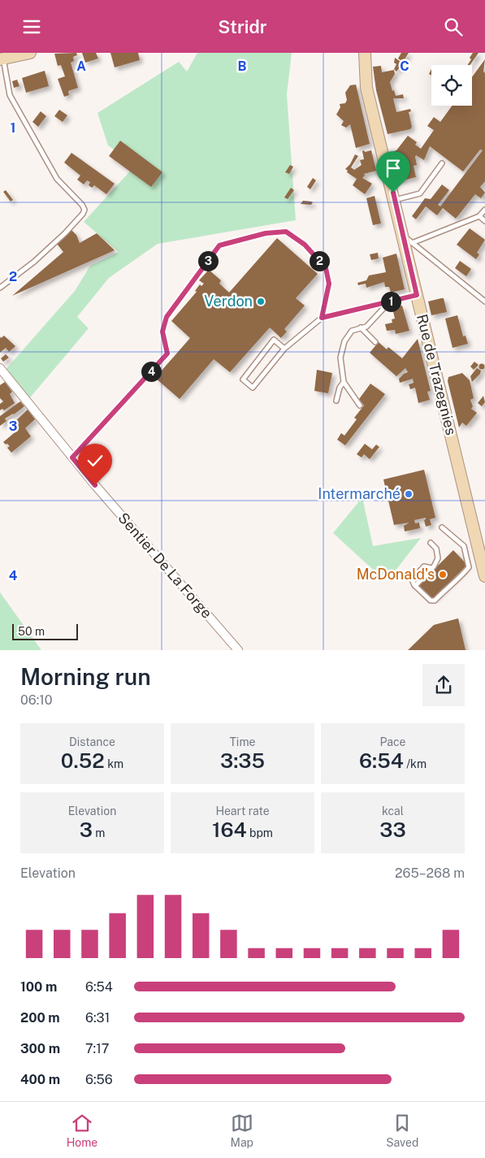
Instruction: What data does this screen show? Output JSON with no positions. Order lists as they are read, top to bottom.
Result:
{
  "streets": {
    "main road": ["Rue de Trazegnies"],
    "street": ["Sentier De La Forge"]
  },
  "places": ["Verdon", "Intermarché", "McDonald's"],
  "scale_bar": "50 m",
  "page": {
    "header": "Stridr",
    "pins": [
      "2",
      "3",
      "1",
      "4"
    ],
    "scale": "50 m",
    "heading": ["Morning run", "06:10"],
    "stats": [
      ["Distance", "0.52 km"],
      ["Time", "3:35"],
      ["Pace", "6:54 /km"],
      ["Elevation", "3 m"],
      ["Heart rate", "164 bpm"],
      ["kcal", "33"]
    ],
    "chart": ["Elevation", "265–268 m"],
    "list": [
      {
        "name": "100 m",
        "note": "6:54"
      },
      {
        "name": "200 m",
        "note": "6:31"
      },
      {
        "name": "300 m",
        "note": "7:17"
      },
      {
        "name": "400 m",
        "note": "6:56"
      }
    ],
    "tabs": ["Home", "Map", "Saved"]
  },
  "grid": {
    "columns": ["A", "B", "C"],
    "rows": [
      "1",
      "2",
      "3",
      "4"
    ]
  }
}
